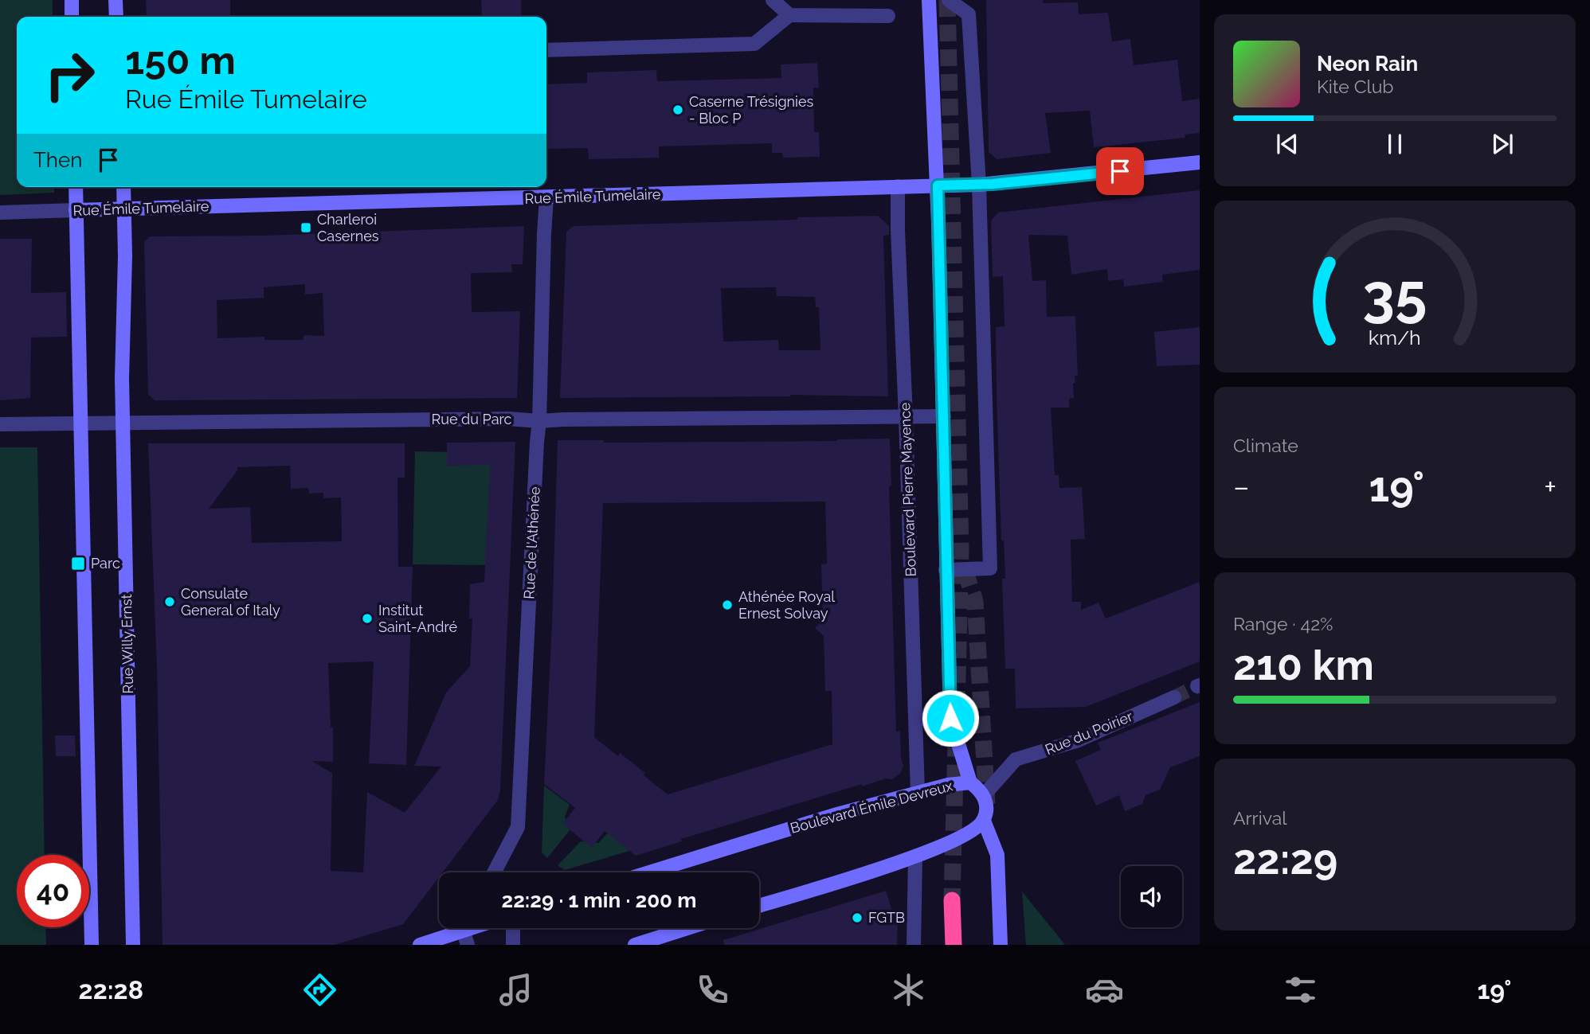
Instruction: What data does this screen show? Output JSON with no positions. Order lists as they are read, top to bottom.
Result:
{
  "streets": {
    "street": [
      "Rue Émile Tumelaire",
      "Rue du Parc",
      "Boulevard Pierre Mayence",
      "Rue de l'Athénée",
      "Rue Willy Ernst",
      "Rue du Poirier",
      "Boulevard Émile Devreux"
    ]
  },
  "crossings": [
    ["Rue Émile Tumelaire", "Boulevard Pierre Mayence"],
    ["Rue Émile Tumelaire", "Rue de l'Athénée"],
    ["Rue Émile Tumelaire", "Rue Willy Ernst"],
    ["Rue du Parc", "Boulevard Pierre Mayence"],
    ["Rue du Parc", "Rue de l'Athénée"],
    ["Rue du Parc", "Rue Willy Ernst"],
    ["Boulevard Pierre Mayence", "Boulevard Émile Devreux"],
    ["Rue du Poirier", "Boulevard Émile Devreux"]
  ],
  "places": {
    "other": [
      "Caserne Trésignies - Bloc P",
      "Consulate General of Italy",
      "Athénée Royal Ernest Solvay",
      "Institut Saint-André",
      "FGTB"
    ],
    "transit": ["Charleroi Casernes", "Parc"]
  },
  "page": {
    "turn": ["150 m", "Rue Émile Tumelaire"],
    "song": ["Neon Rain", "Kite Club"],
    "then": "Then",
    "tile": [
      "Climate",
      ["Range · 42%", "210 km"],
      ["Arrival", "22:29"]
    ],
    "heat": ["−", "19°", "+"],
    "limit": "40",
    "trip": "22:29 · 1 min · 200 m",
    "tabs": ["22:28", "19°"],
    "gauge": ["35", "km/h"]
  }
}
